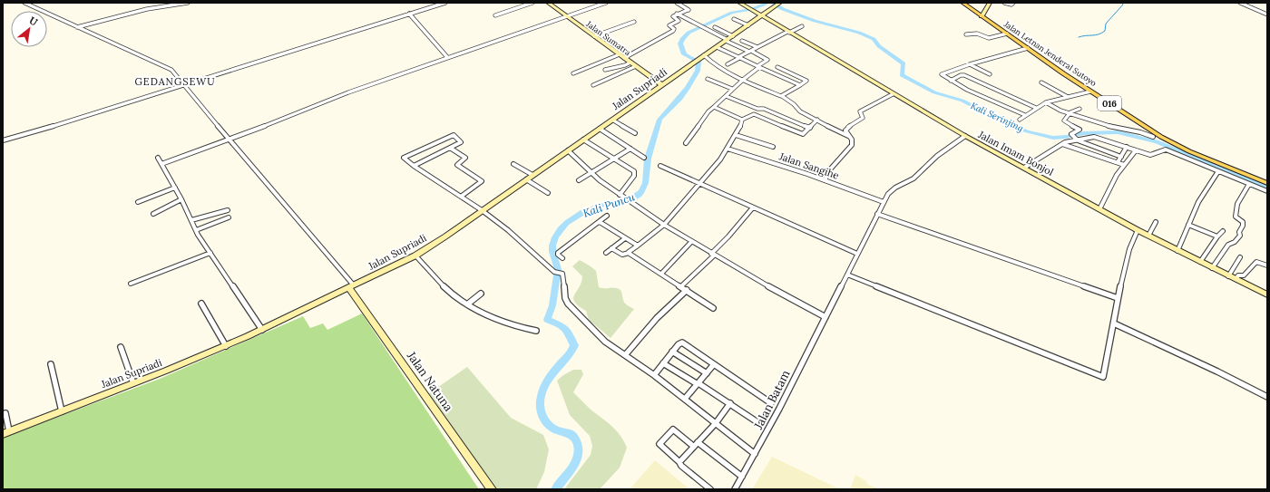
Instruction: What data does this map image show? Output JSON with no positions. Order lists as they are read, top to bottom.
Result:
{
  "streets": {
    "main road": [
      "Jalan Sumatra",
      "Jalan Letnan Jenderal Sutoyo",
      "Jalan Supriadi",
      "016",
      "Jalan Imam Bonjol",
      "Jalan Natuna"
    ],
    "street": ["Jalan Sangihe", "Jalan Batam"]
  },
  "crossings": [
    ["Jalan Sumatra", "Jalan Supriadi"],
    ["Jalan Supriadi", "Jalan Imam Bonjol"],
    ["Jalan Supriadi", "Jalan Natuna"],
    ["Jalan Imam Bonjol", "Jalan Batam"],
    ["Jalan Sangihe", "Jalan Batam"]
  ],
  "districts": ["GEDANGSEWU"],
  "water": ["Kali Serinjing", "Kali Puncu"],
  "north": "top right"
}
